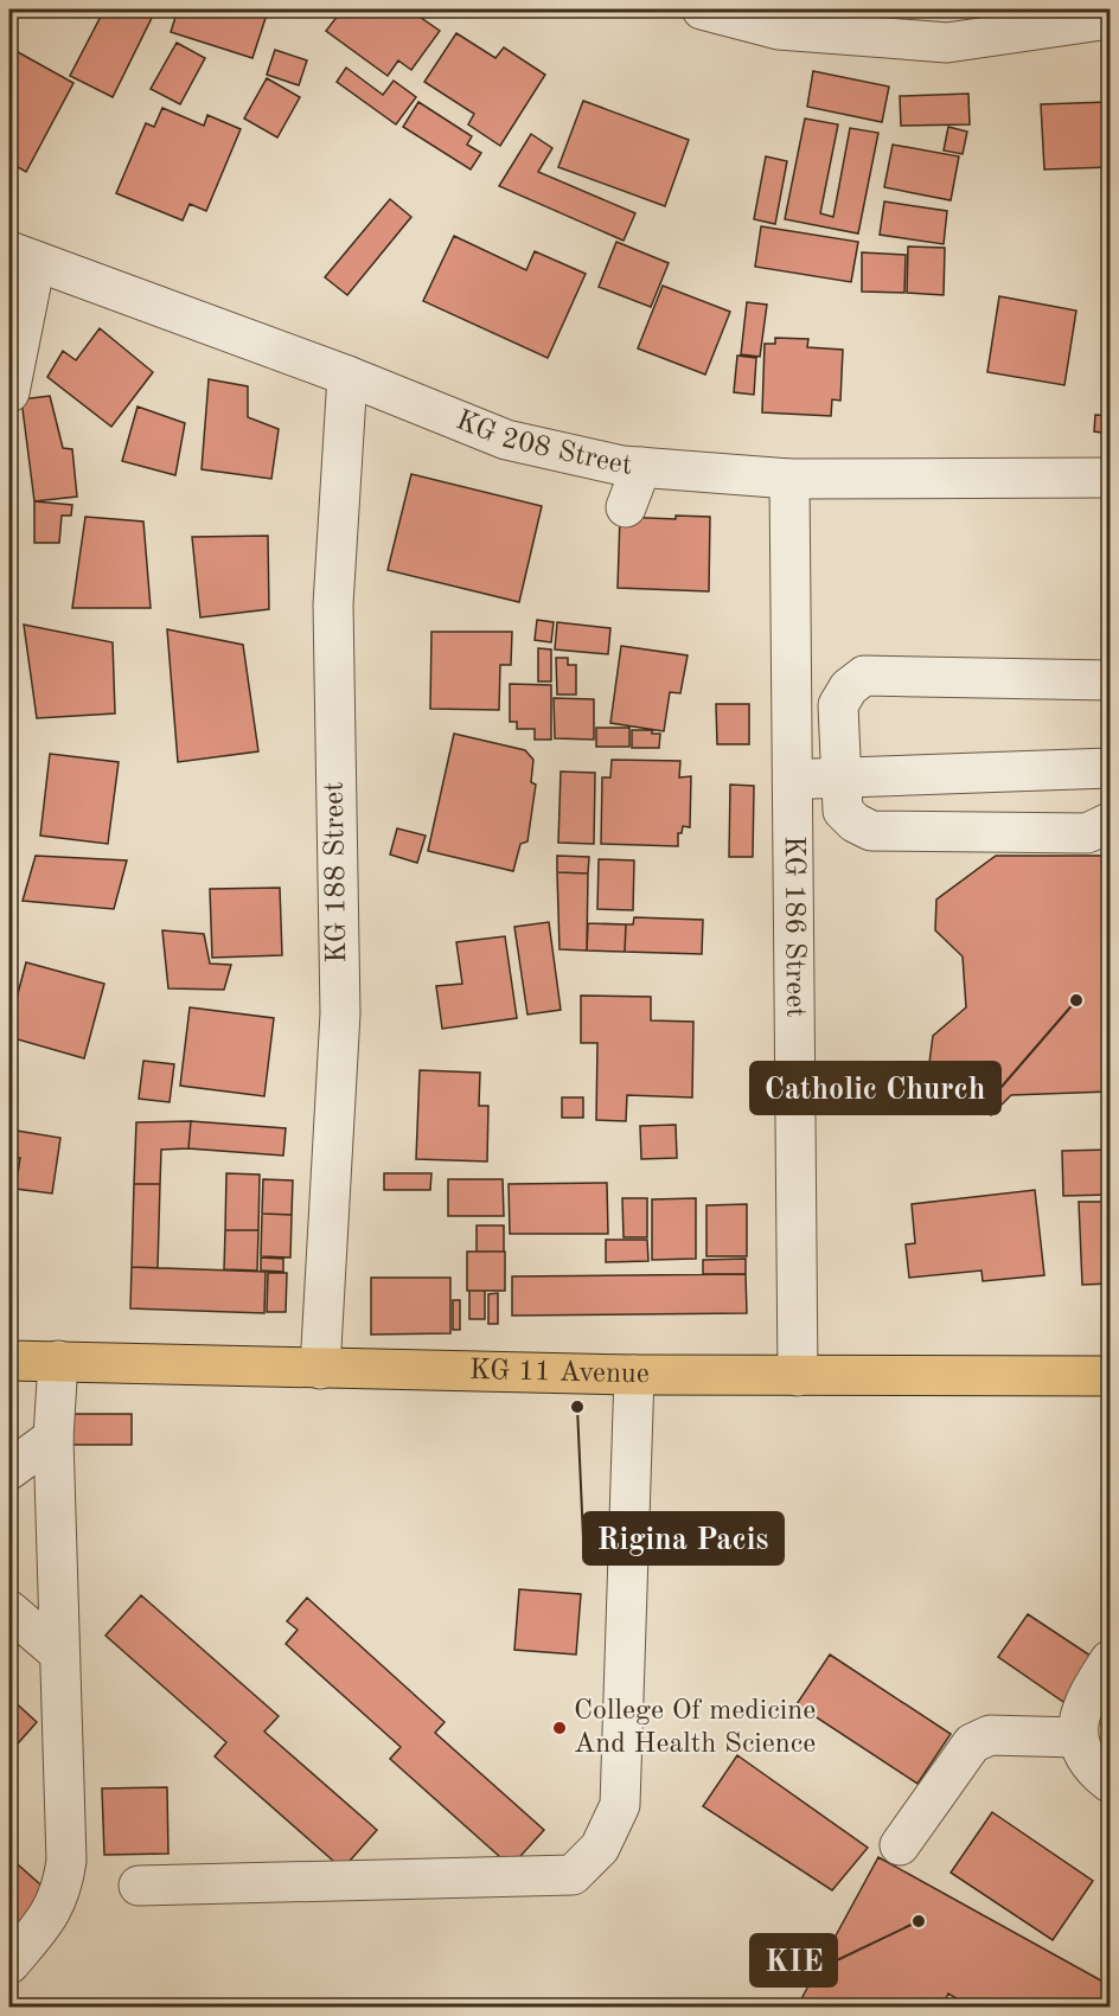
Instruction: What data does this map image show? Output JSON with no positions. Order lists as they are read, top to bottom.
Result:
{
  "streets": {
    "main road": ["KG 11 Avenue"],
    "street": ["KG 208 Street", "KG 188 Street", "KG 186 Street"]
  },
  "crossings": [
    ["KG 208 Street", "KG 188 Street"],
    ["KG 208 Street", "KG 186 Street"],
    ["KG 188 Street", "KG 11 Avenue"],
    ["KG 186 Street", "KG 11 Avenue"]
  ],
  "places": [
    "Catholic Church",
    "Rigina Pacis",
    "College Of medicine And Health Science",
    "KIE"
  ]
}
